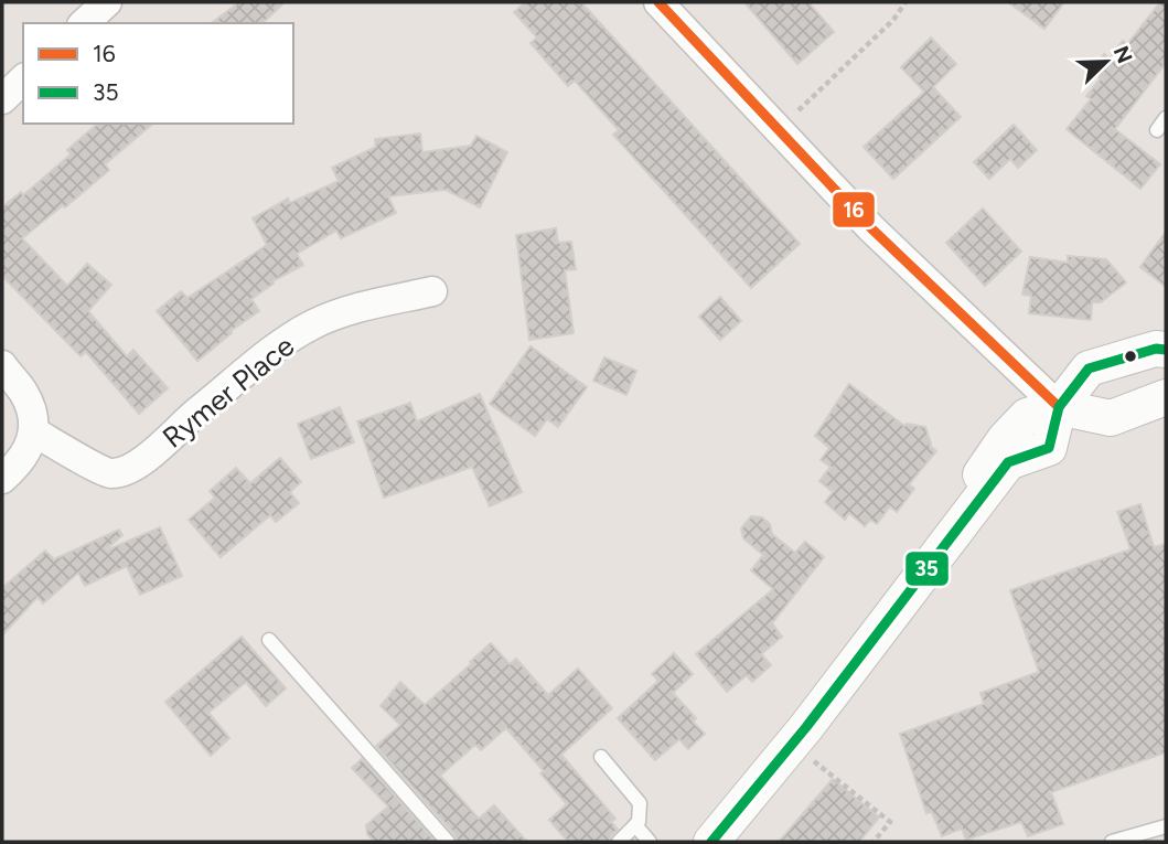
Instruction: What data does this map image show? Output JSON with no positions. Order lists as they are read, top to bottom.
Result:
{
  "streets": {
    "street": ["Rymer Place"]
  },
  "lines": ["transit line 16", "transit line 35"],
  "legend": ["16", "35"],
  "north": "top right"
}
